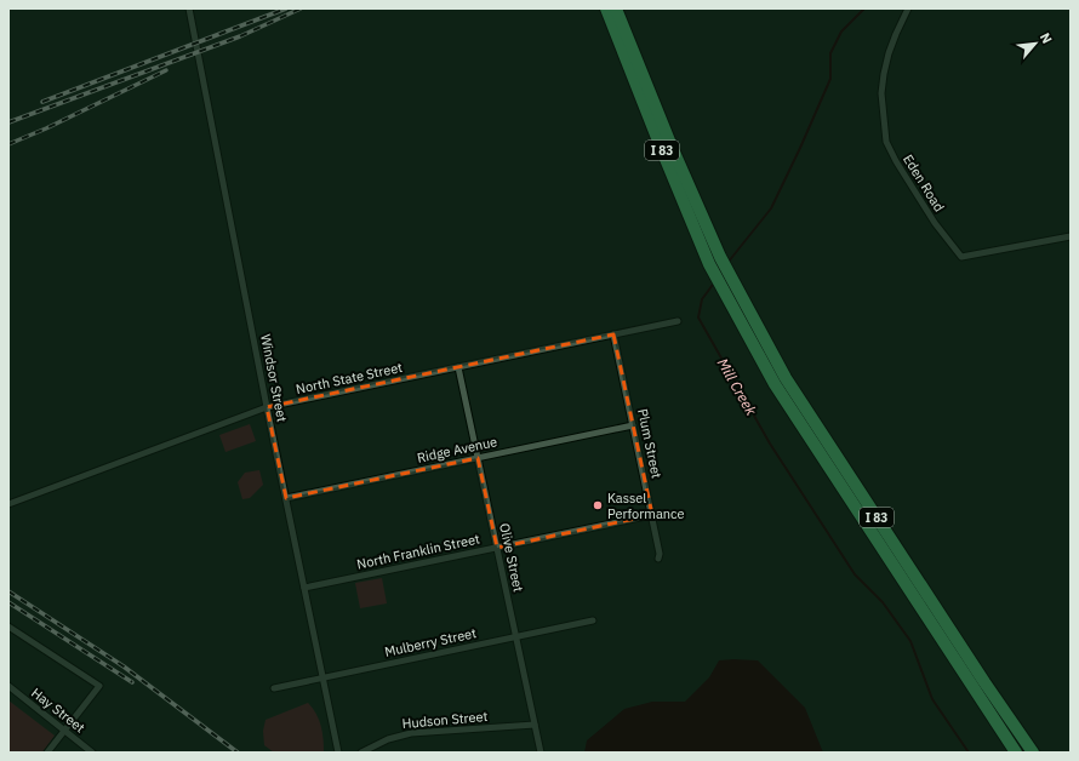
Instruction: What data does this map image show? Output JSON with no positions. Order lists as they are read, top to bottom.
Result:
{
  "streets": {
    "highway": ["I 83"],
    "street": [
      "Eden Road",
      "Windsor Street",
      "North State Street",
      "Plum Street",
      "Ridge Avenue",
      "North Franklin Street",
      "Olive Street",
      "Mulberry Street",
      "Hay Street",
      "Hudson Street"
    ]
  },
  "crossings": [
    ["Windsor Street", "North State Street"],
    ["Windsor Street", "Ridge Avenue"],
    ["Windsor Street", "North Franklin Street"],
    ["Windsor Street", "Mulberry Street"],
    ["North State Street", "Plum Street"],
    ["North State Street", "Olive Street"],
    ["Plum Street", "Ridge Avenue"],
    ["Plum Street", "North Franklin Street"],
    ["Ridge Avenue", "Olive Street"],
    ["North Franklin Street", "Olive Street"],
    ["Olive Street", "Mulberry Street"],
    ["Olive Street", "Hudson Street"]
  ],
  "water": ["Mill Creek"],
  "places": ["Kassel Performance"],
  "north": "top right"
}
